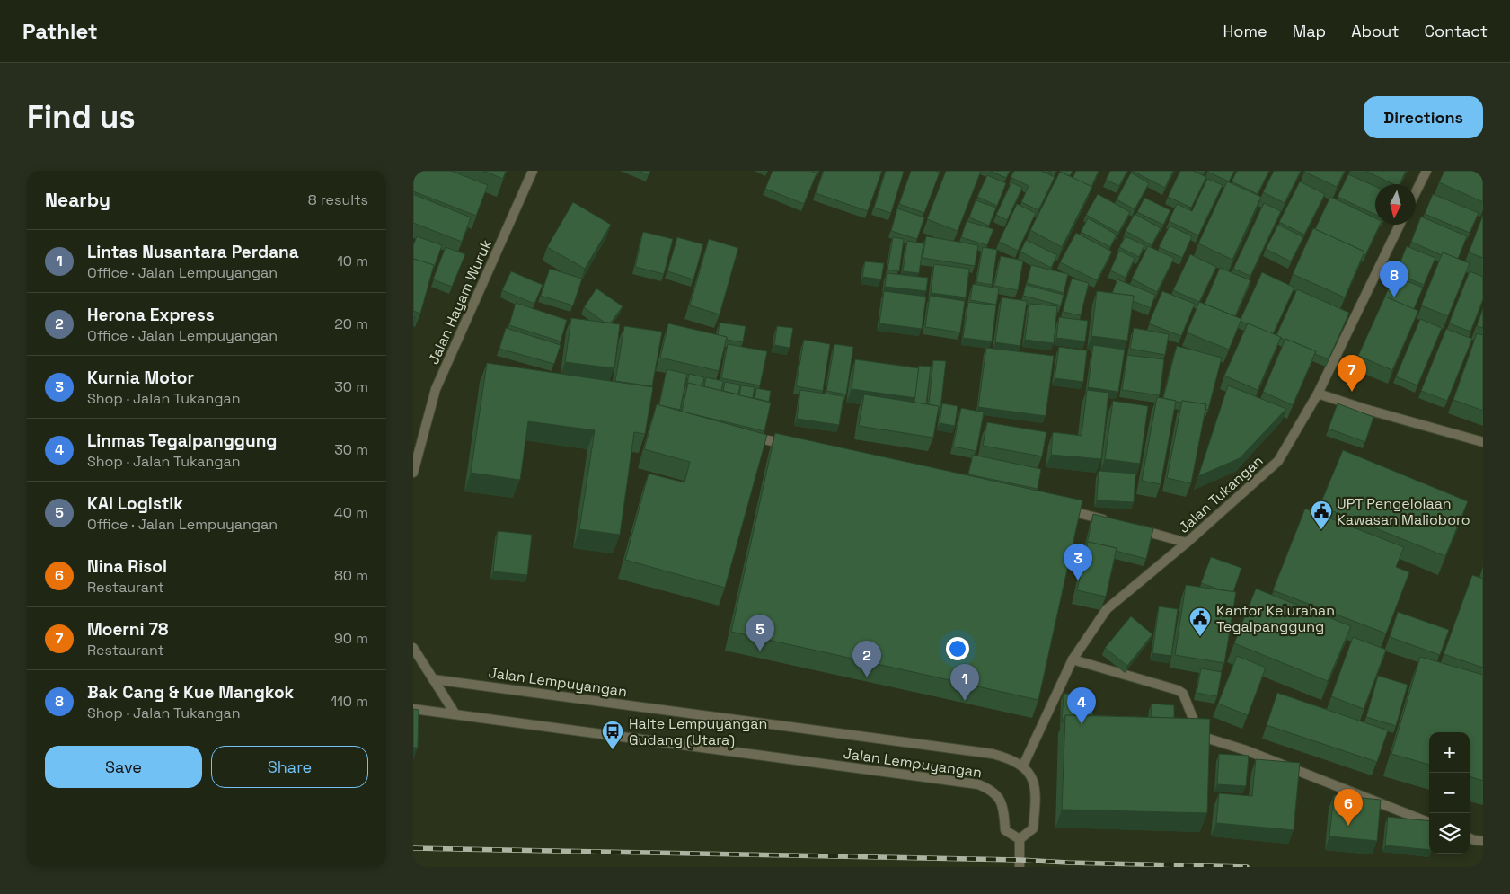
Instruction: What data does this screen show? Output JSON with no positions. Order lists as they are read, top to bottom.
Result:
{
  "streets": {
    "street": ["Jalan Hayam Wuruk", "Jalan Tukangan", "Jalan Lempuyangan"]
  },
  "crossings": [
    ["Jalan Tukangan", "Jalan Lempuyangan"]
  ],
  "places": {
    "public building": ["UPT Pengelolaan Kawasan Malioboro", "Kantor Kelurahan Tegalpanggung"],
    "bus stop": ["Halte Lempuyangan Gudang (Utara)"]
  },
  "north": "bottom",
  "page": {
    "header": "Pathlet",
    "nav": [
      "Home",
      "Map",
      "About",
      "Contact"
    ],
    "buttons": [
      "Directions",
      ["Save", "Share"]
    ],
    "title": "Find us",
    "heading": ["Nearby", "8 results"],
    "list": [
      {
        "mark": "1",
        "name": "Lintas Nusantara Perdana",
        "note": "Office · Jalan Lempuyangan",
        "value": "10 m"
      },
      {
        "mark": "2",
        "name": "Herona Express",
        "note": "Office · Jalan Lempuyangan",
        "value": "20 m"
      },
      {
        "mark": "3",
        "name": "Kurnia Motor",
        "note": "Shop · Jalan Tukangan",
        "value": "30 m"
      },
      {
        "mark": "4",
        "name": "Linmas Tegalpanggung",
        "note": "Shop · Jalan Tukangan",
        "value": "30 m"
      },
      {
        "mark": "5",
        "name": "KAI Logistik",
        "note": "Office · Jalan Lempuyangan",
        "value": "40 m"
      },
      {
        "mark": "6",
        "name": "Nina Risol",
        "note": "Restaurant",
        "value": "80 m"
      },
      {
        "mark": "7",
        "name": "Moerni 78",
        "note": "Restaurant",
        "value": "90 m"
      },
      {
        "mark": "8",
        "name": "Bak Cang & Kue Mangkok",
        "note": "Shop · Jalan Tukangan",
        "value": "110 m"
      }
    ],
    "pins": [
      "8",
      "7",
      "3",
      "5",
      "2",
      "1",
      "4",
      "6"
    ],
    "map_buttons": ["+", "−"]
  }
}
